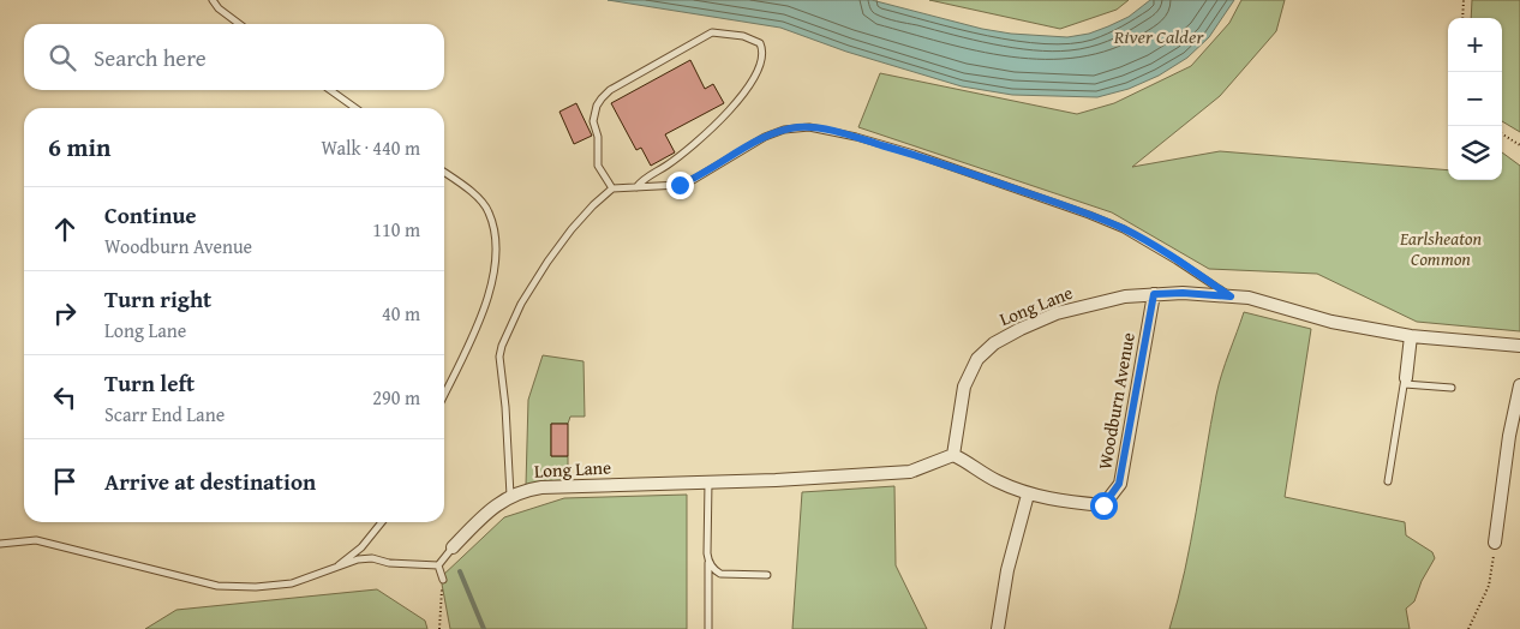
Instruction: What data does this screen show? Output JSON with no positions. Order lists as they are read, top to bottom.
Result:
{
  "streets": {
    "street": ["Long Lane", "Woodburn Avenue"]
  },
  "crossings": [
    ["Long Lane", "Woodburn Avenue"]
  ],
  "water": ["River Calder"],
  "parks": ["Earlsheaton Common"],
  "page": {
    "map_buttons": ["+", "−"],
    "search": "Search here",
    "heading": ["6 min", "Walk · 440 m"],
    "list": [
      ["Continue", "Woodburn Avenue", "110 m"],
      ["Turn right", "Long Lane", "40 m"],
      ["Turn left", "Scarr End Lane", "290 m"],
      "Arrive at destination"
    ]
  }
}
